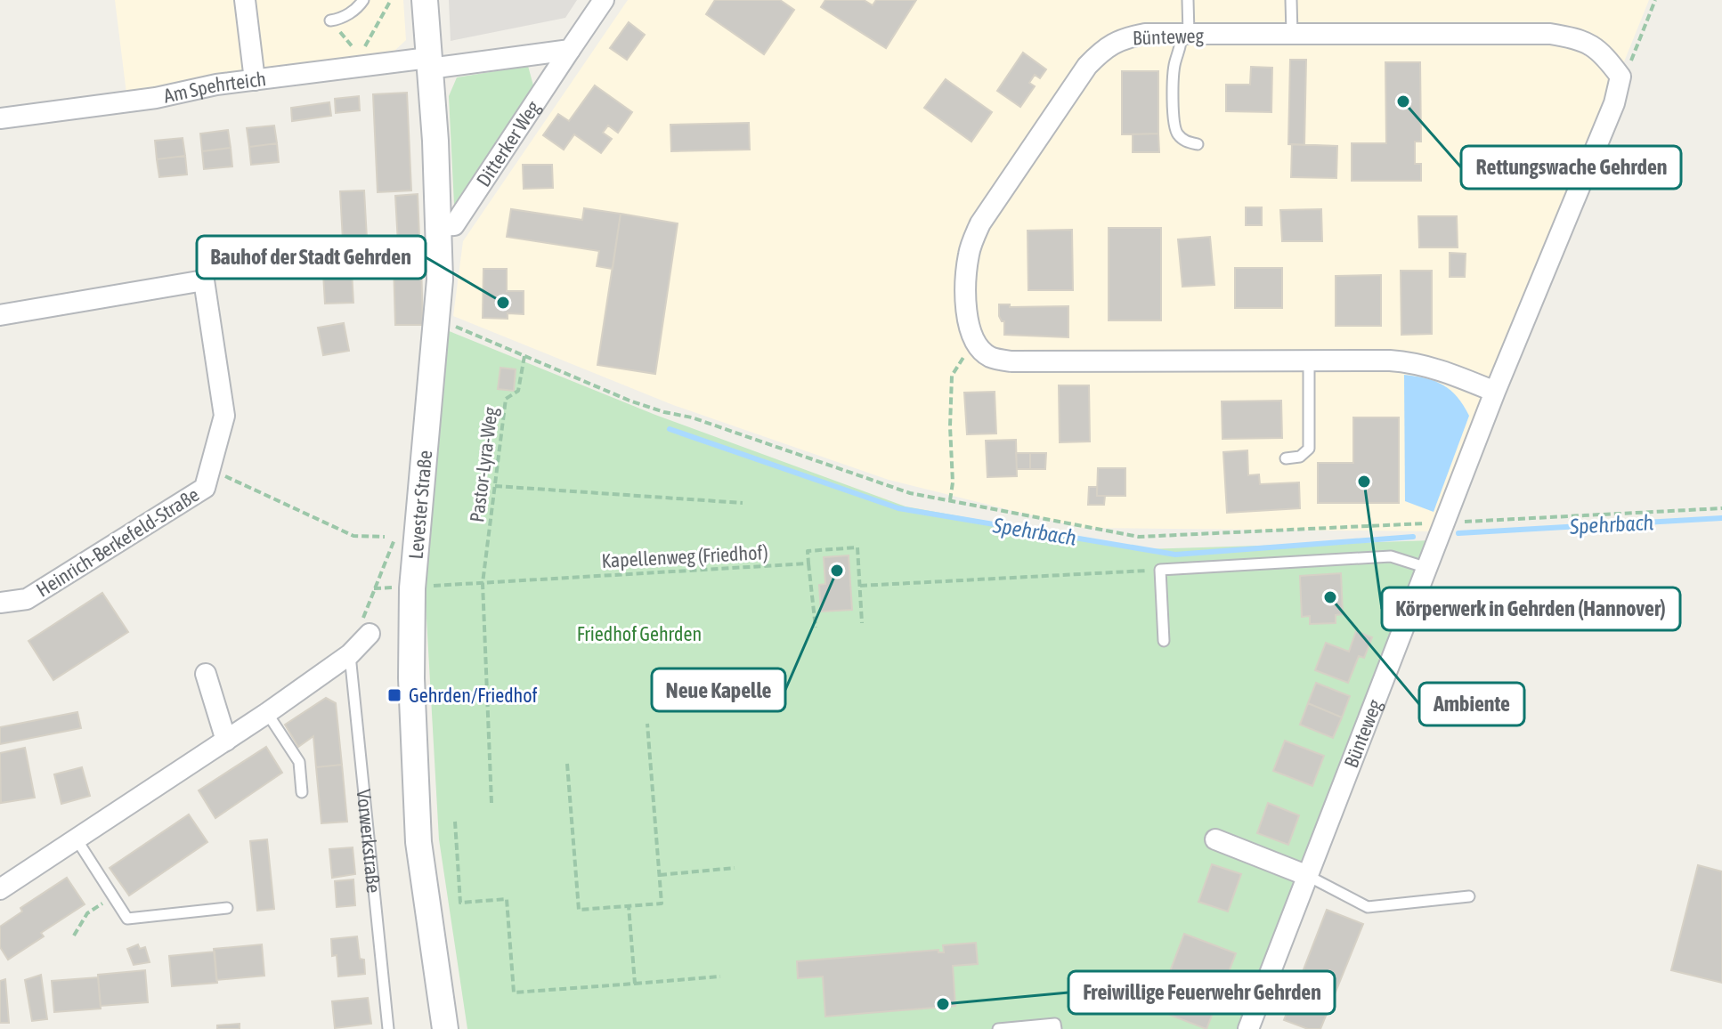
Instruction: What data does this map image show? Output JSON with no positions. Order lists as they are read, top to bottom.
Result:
{
  "streets": {
    "street": [
      "Bünteweg",
      "Am Spehrteich",
      "Ditterker Weg",
      "Levester Straße",
      "Heinrich-Berkefeld-Straße"
    ],
    "lane": ["Vorwerkstraße"],
    "path": ["Pastor-Lyra-Weg", "Kapellenweg (Friedhof)"]
  },
  "crossings": [
    ["Am Spehrteich", "Levester Straße"],
    ["Ditterker Weg", "Levester Straße"],
    ["Pastor-Lyra-Weg", "Kapellenweg (Friedhof)"]
  ],
  "water": ["Spehrbach"],
  "parks": ["Friedhof Gehrden"],
  "places": {
    "other": [
      "Rettungswache Gehrden",
      "Bauhof der Stadt Gehrden",
      "Körperwerk in Gehrden (Hannover)",
      "Neue Kapelle",
      "Ambiente",
      "Freiwillige Feuerwehr Gehrden"
    ],
    "transit": ["Gehrden/Friedhof"]
  }
}
